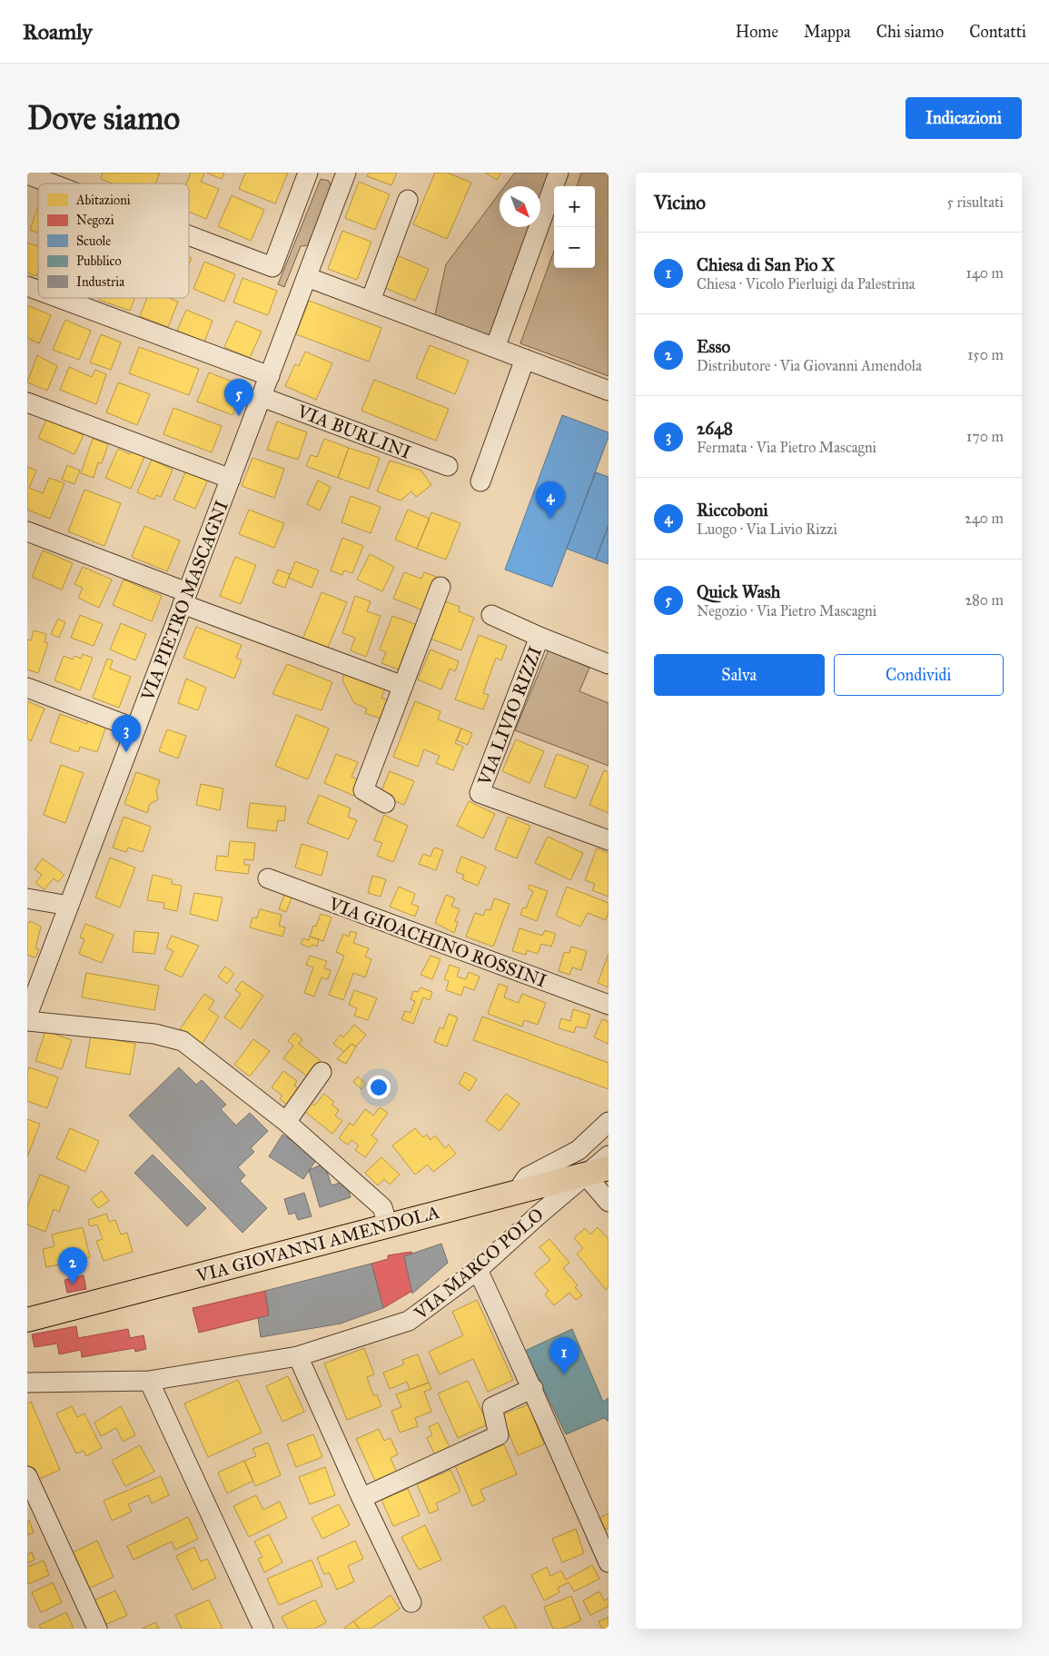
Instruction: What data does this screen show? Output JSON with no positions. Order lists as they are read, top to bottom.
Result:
{
  "streets": {
    "main road": ["VIA GIOVANNI AMENDOLA"],
    "street": [
      "VIA BURLINI",
      "VIA PIETRO MASCAGNI",
      "VIA LIVIO RIZZI",
      "VIA GIOACHINO ROSSINI",
      "VIA MARCO POLO"
    ]
  },
  "crossings": [
    ["VIA BURLINI", "VIA PIETRO MASCAGNI"],
    ["VIA GIOVANNI AMENDOLA", "VIA MARCO POLO"]
  ],
  "legend": [
    "Abitazioni",
    "Negozi",
    "Scuole",
    "Pubblico",
    "Industria"
  ],
  "north": "bottom right",
  "page": {
    "header": "Roamly",
    "nav": [
      "Home",
      "Mappa",
      "Chi siamo",
      "Contatti"
    ],
    "buttons": [
      "Indicazioni",
      ["Salva", "Condividi"]
    ],
    "title": "Dove siamo",
    "heading": ["Vicino", "5 risultati"],
    "map_buttons": ["+", "−"],
    "list": [
      {
        "mark": "1",
        "name": "Chiesa di San Pio X",
        "note": "Chiesa · Vicolo Pierluigi da Palestrina",
        "value": "140 m"
      },
      {
        "mark": "2",
        "name": "Esso",
        "note": "Distributore · Via Giovanni Amendola",
        "value": "150 m"
      },
      {
        "mark": "3",
        "name": "2648",
        "note": "Fermata · Via Pietro Mascagni",
        "value": "170 m"
      },
      {
        "mark": "4",
        "name": "Riccoboni",
        "note": "Luogo · Via Livio Rizzi",
        "value": "240 m"
      },
      {
        "mark": "5",
        "name": "Quick Wash",
        "note": "Negozio · Via Pietro Mascagni",
        "value": "280 m"
      }
    ],
    "pins": [
      "5",
      "4",
      "3",
      "2",
      "1"
    ]
  }
}
